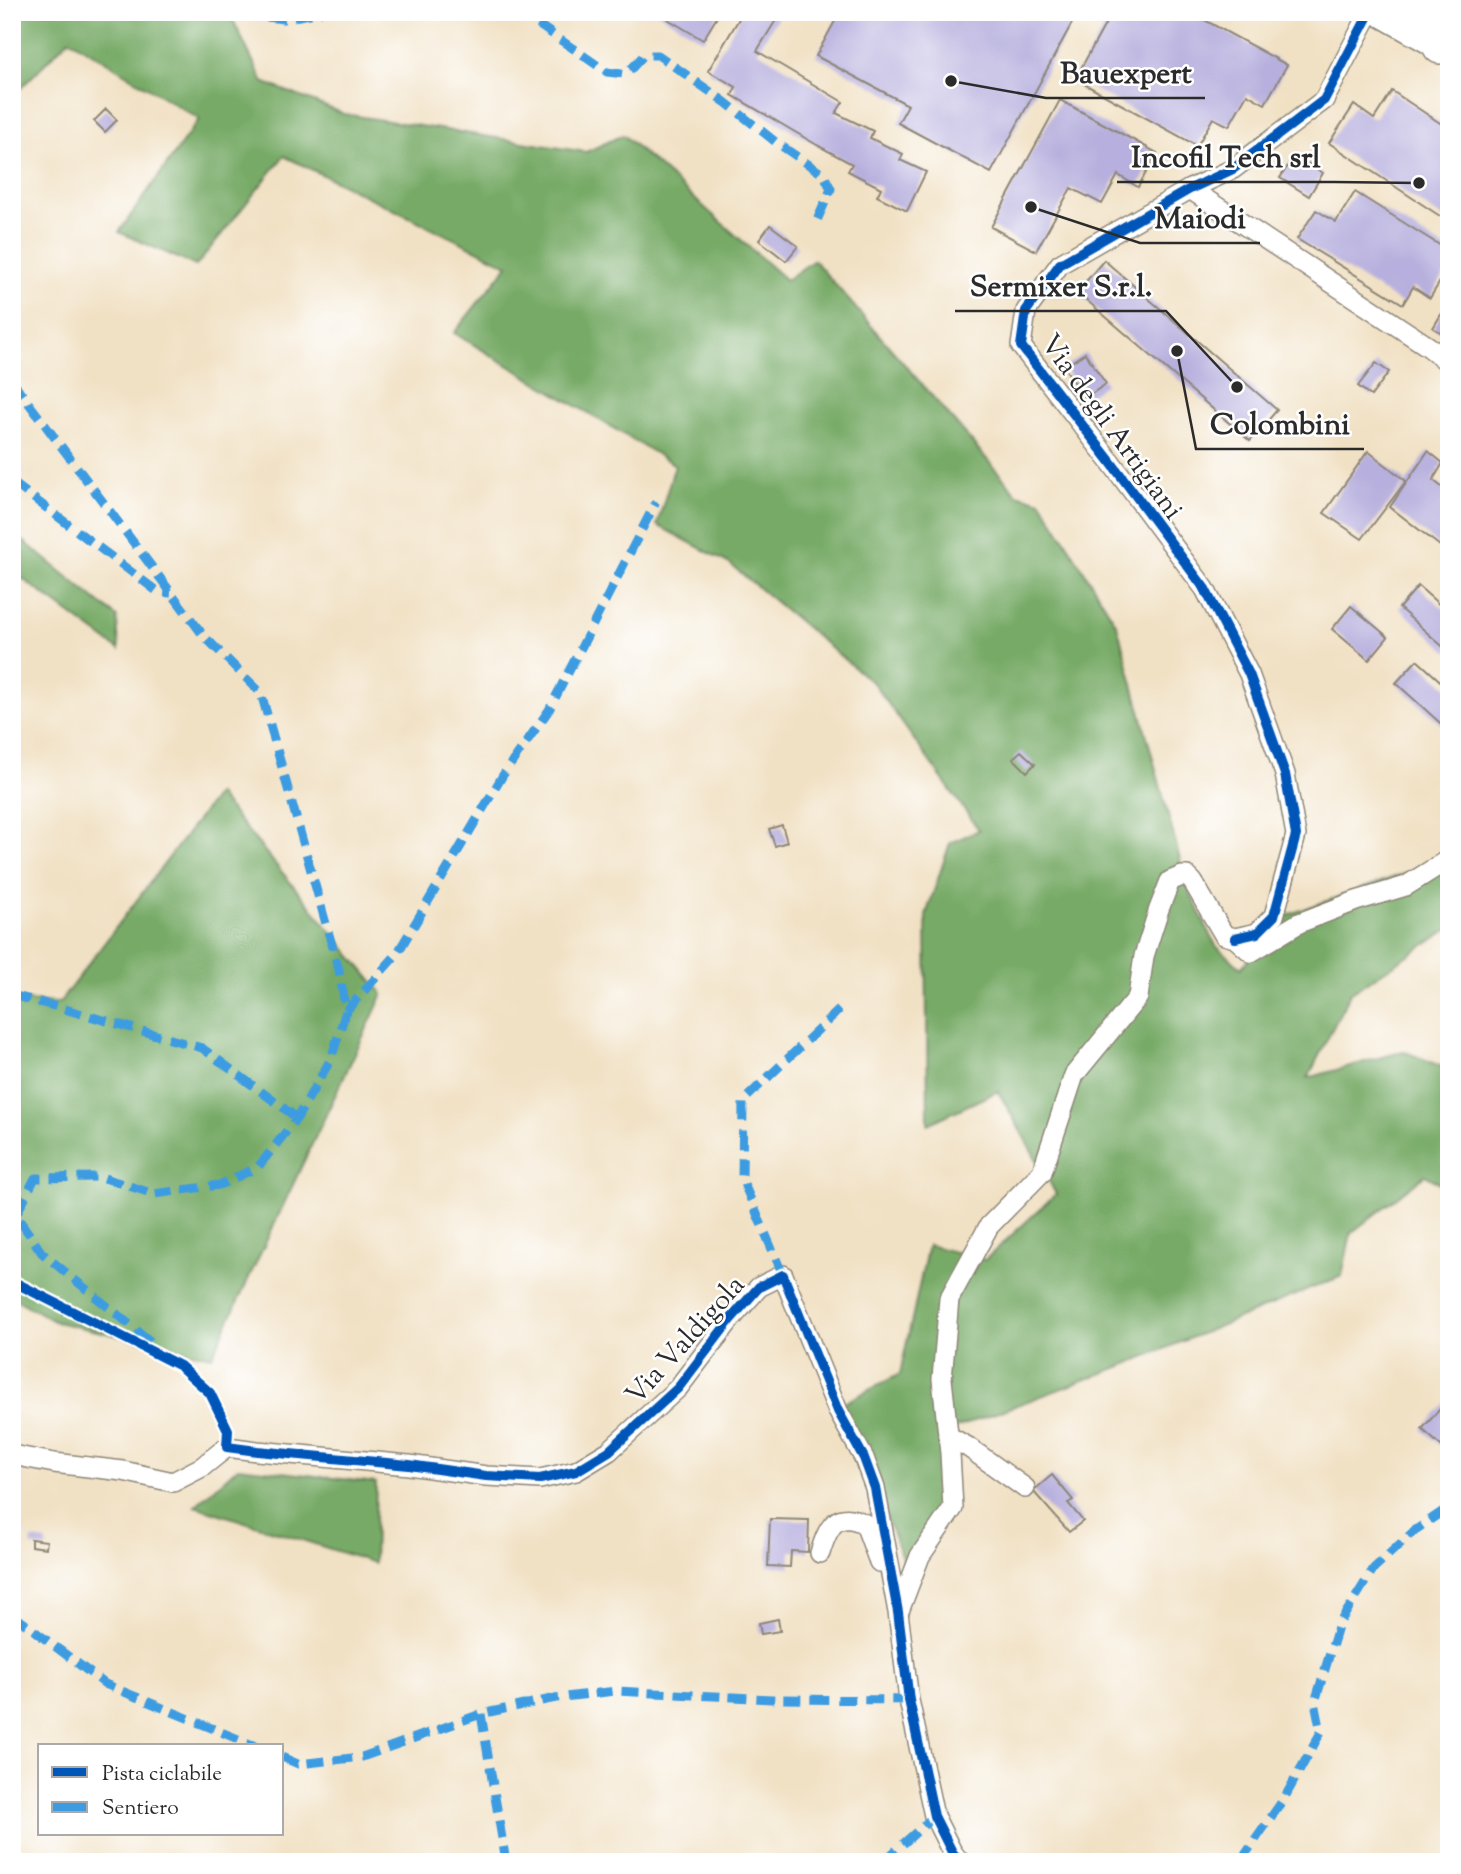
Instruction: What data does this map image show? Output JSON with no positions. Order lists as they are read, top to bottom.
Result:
{
  "streets": {
    "street": ["Via degli Artigiani", "Via Valdigola"]
  },
  "places": [
    "Bauexpert",
    "Incofil Tech srl",
    "Maiodi",
    "Colombini",
    "Sermixer S.r.l."
  ],
  "legend": ["Pista ciclabile", "Sentiero"]
}
